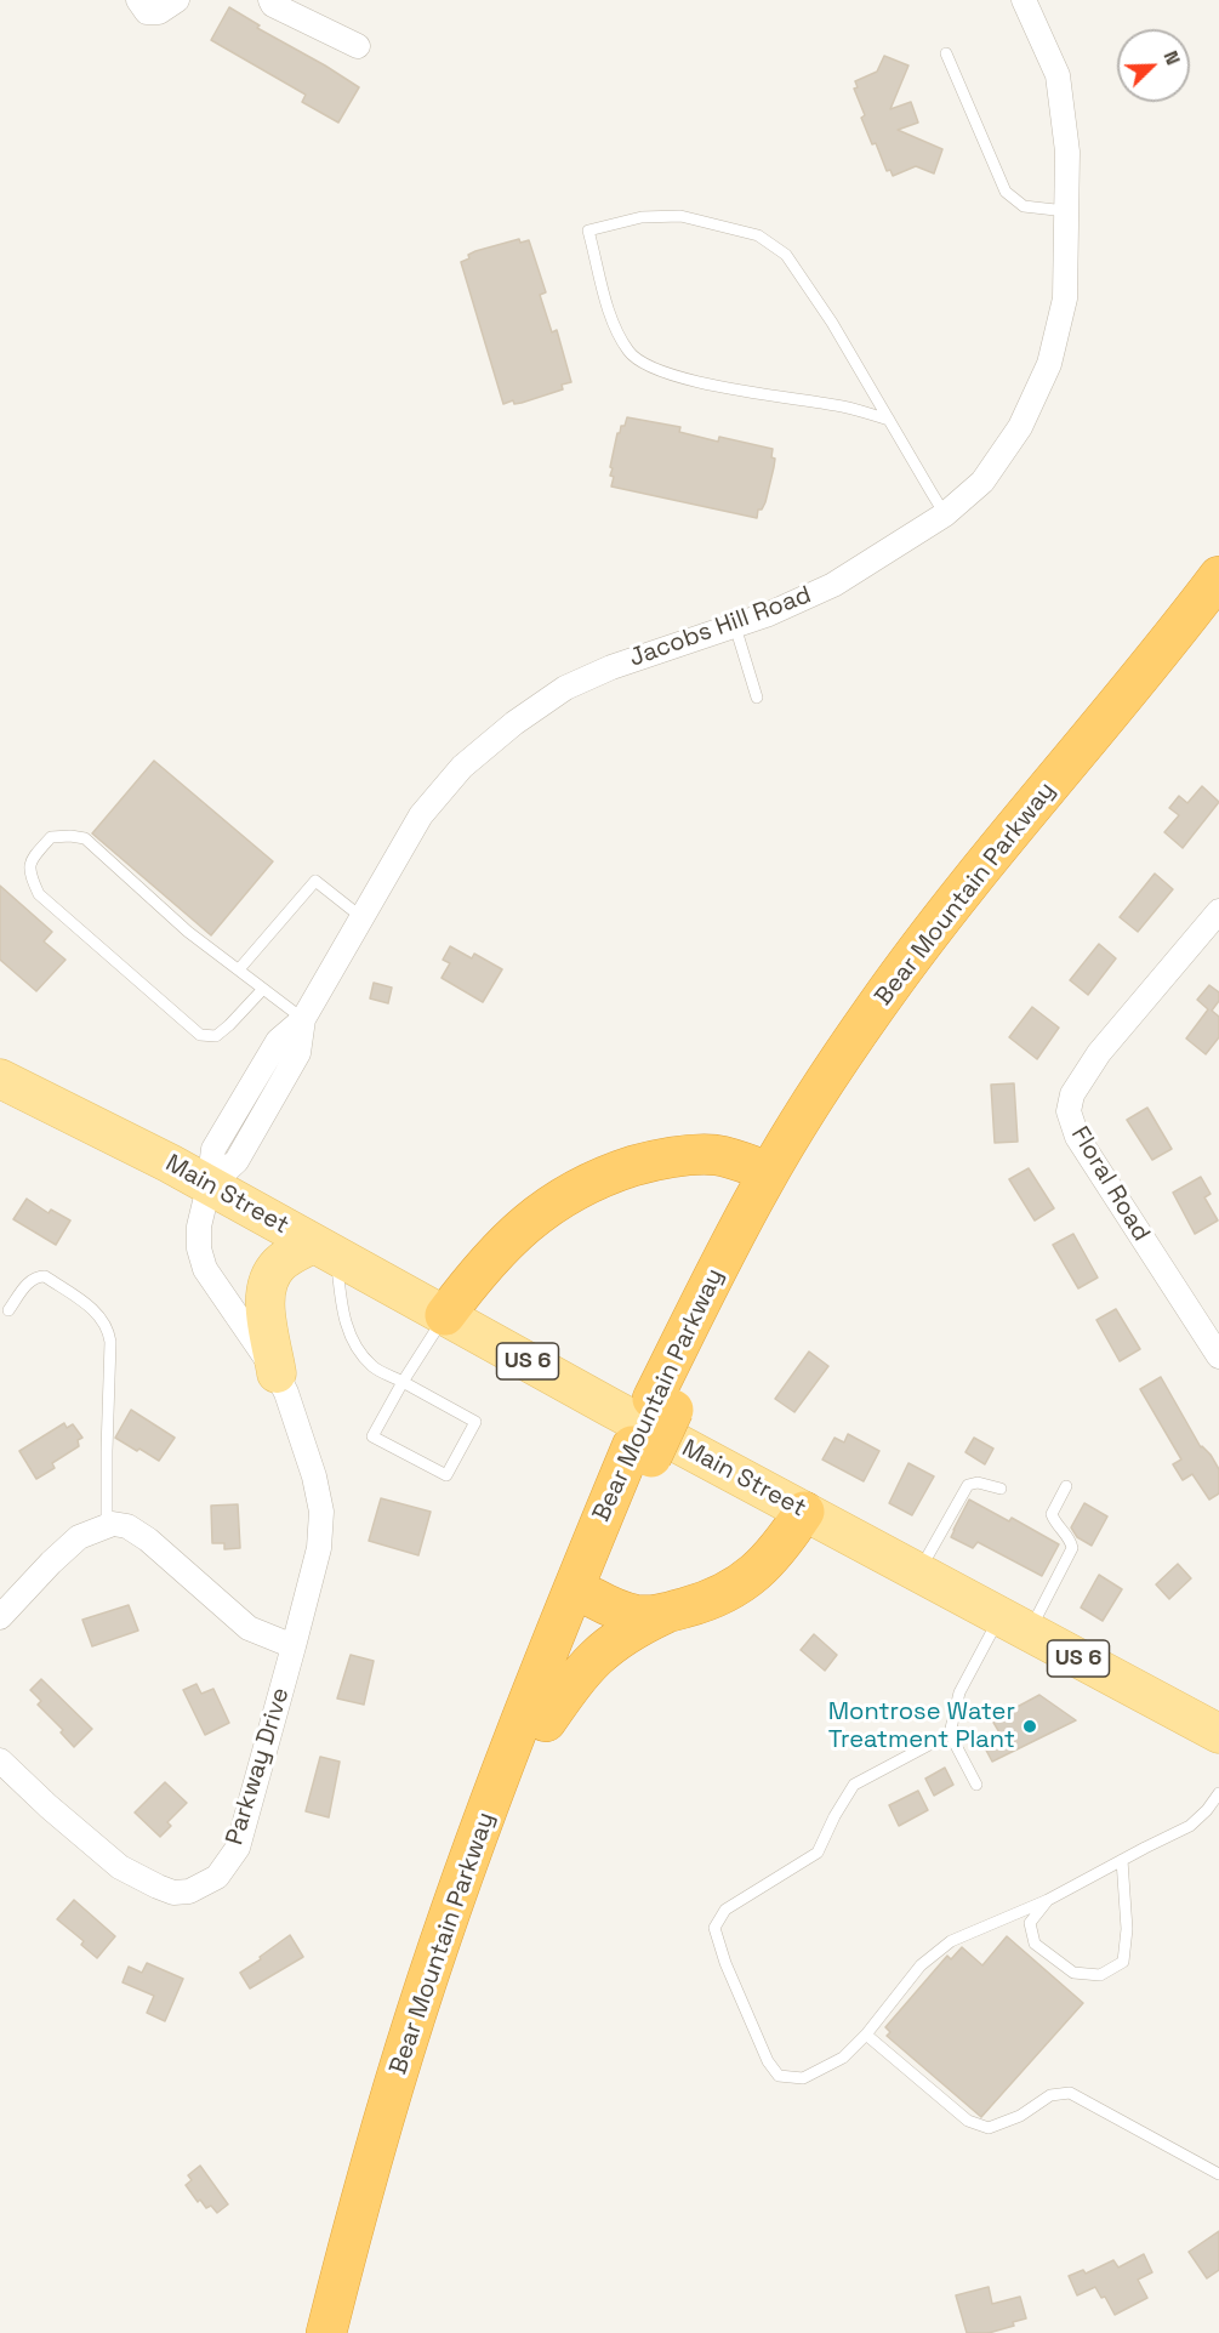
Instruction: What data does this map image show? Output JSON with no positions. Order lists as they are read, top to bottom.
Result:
{
  "streets": {
    "highway": ["Bear Mountain Parkway"],
    "main road": ["Main Street", "US 6"],
    "street": ["Jacobs Hill Road", "Floral Road", "Parkway Drive"]
  },
  "crossings": [
    ["Jacobs Hill Road", "Main Street"],
    ["Jacobs Hill Road", "Parkway Drive"],
    ["Main Street", "Parkway Drive"]
  ],
  "places": ["Montrose Water Treatment Plant"],
  "north": "top right"
}
